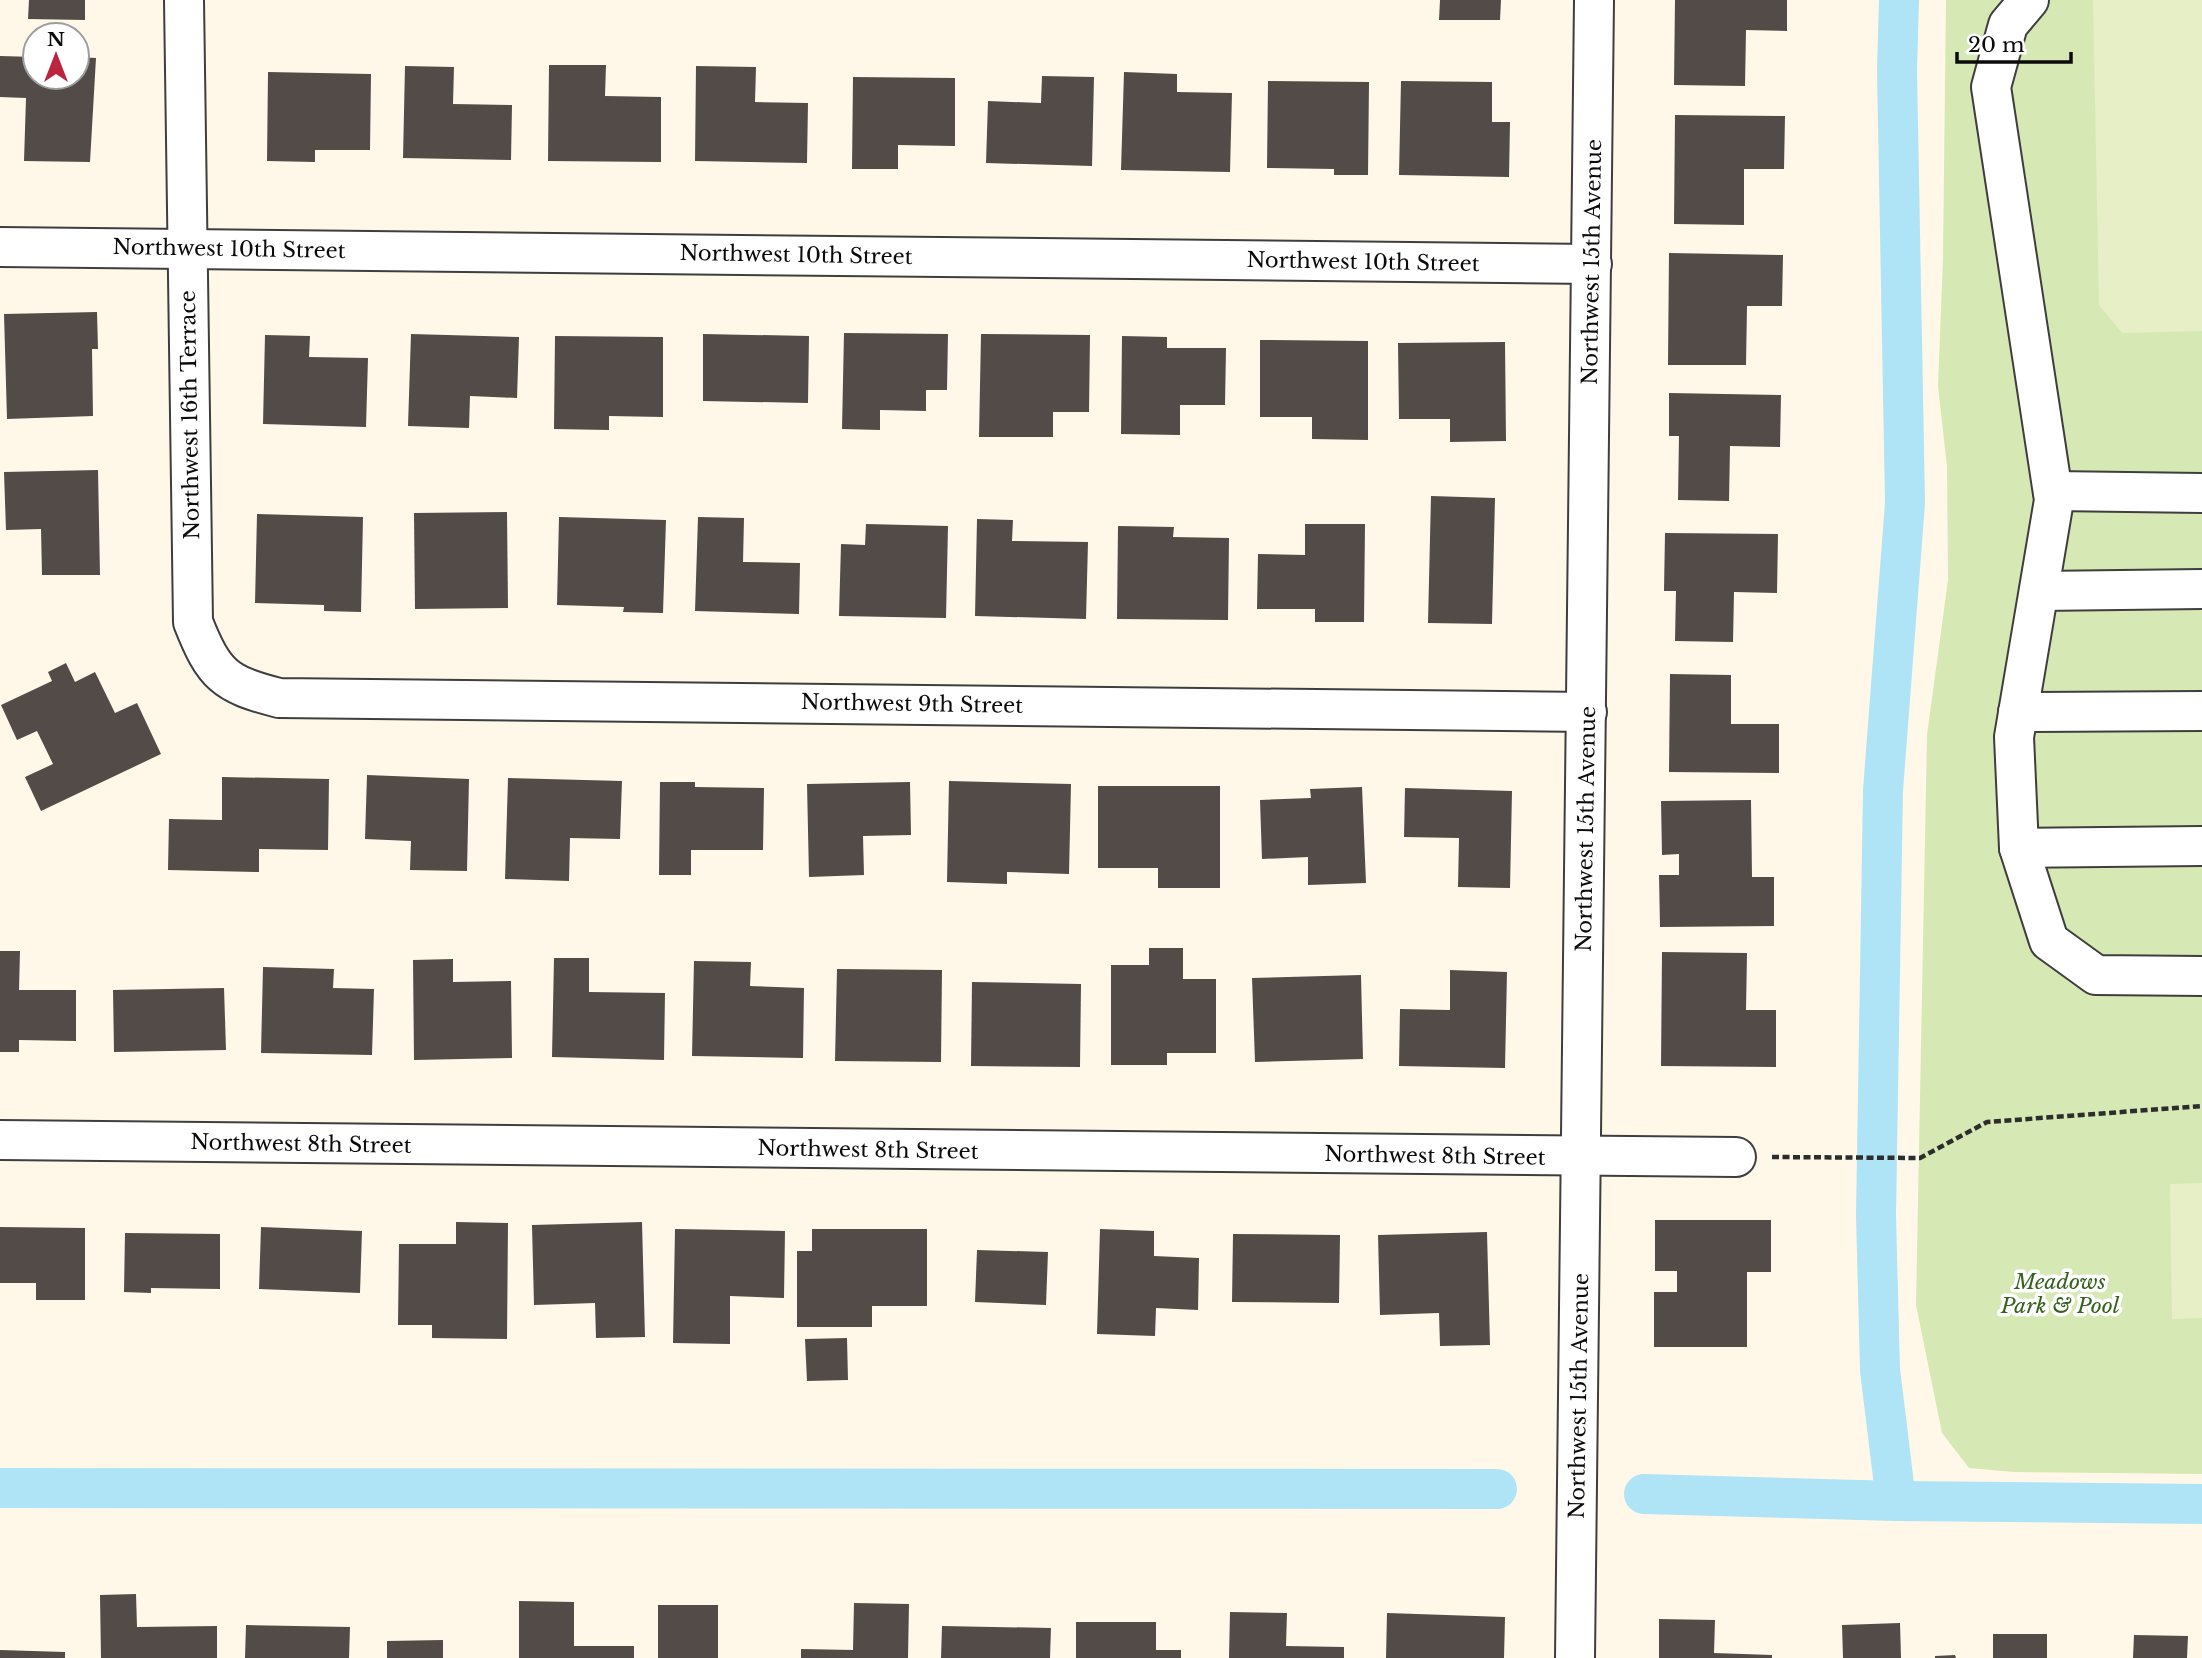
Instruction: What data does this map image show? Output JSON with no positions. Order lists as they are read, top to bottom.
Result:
{
  "streets": {
    "street": [
      "Northwest 10th Street",
      "Northwest 15th Avenue",
      "Northwest 16th Terrace",
      "Northwest 9th Street",
      "Northwest 8th Street"
    ]
  },
  "crossings": [
    ["Northwest 10th Street", "Northwest 15th Avenue"],
    ["Northwest 10th Street", "Northwest 16th Terrace"],
    ["Northwest 15th Avenue", "Northwest 9th Street"],
    ["Northwest 15th Avenue", "Northwest 8th Street"],
    ["Northwest 16th Terrace", "Northwest 9th Street"]
  ],
  "parks": ["Meadows Park & Pool"],
  "scale_bar": "20 m",
  "north": "top"
}
